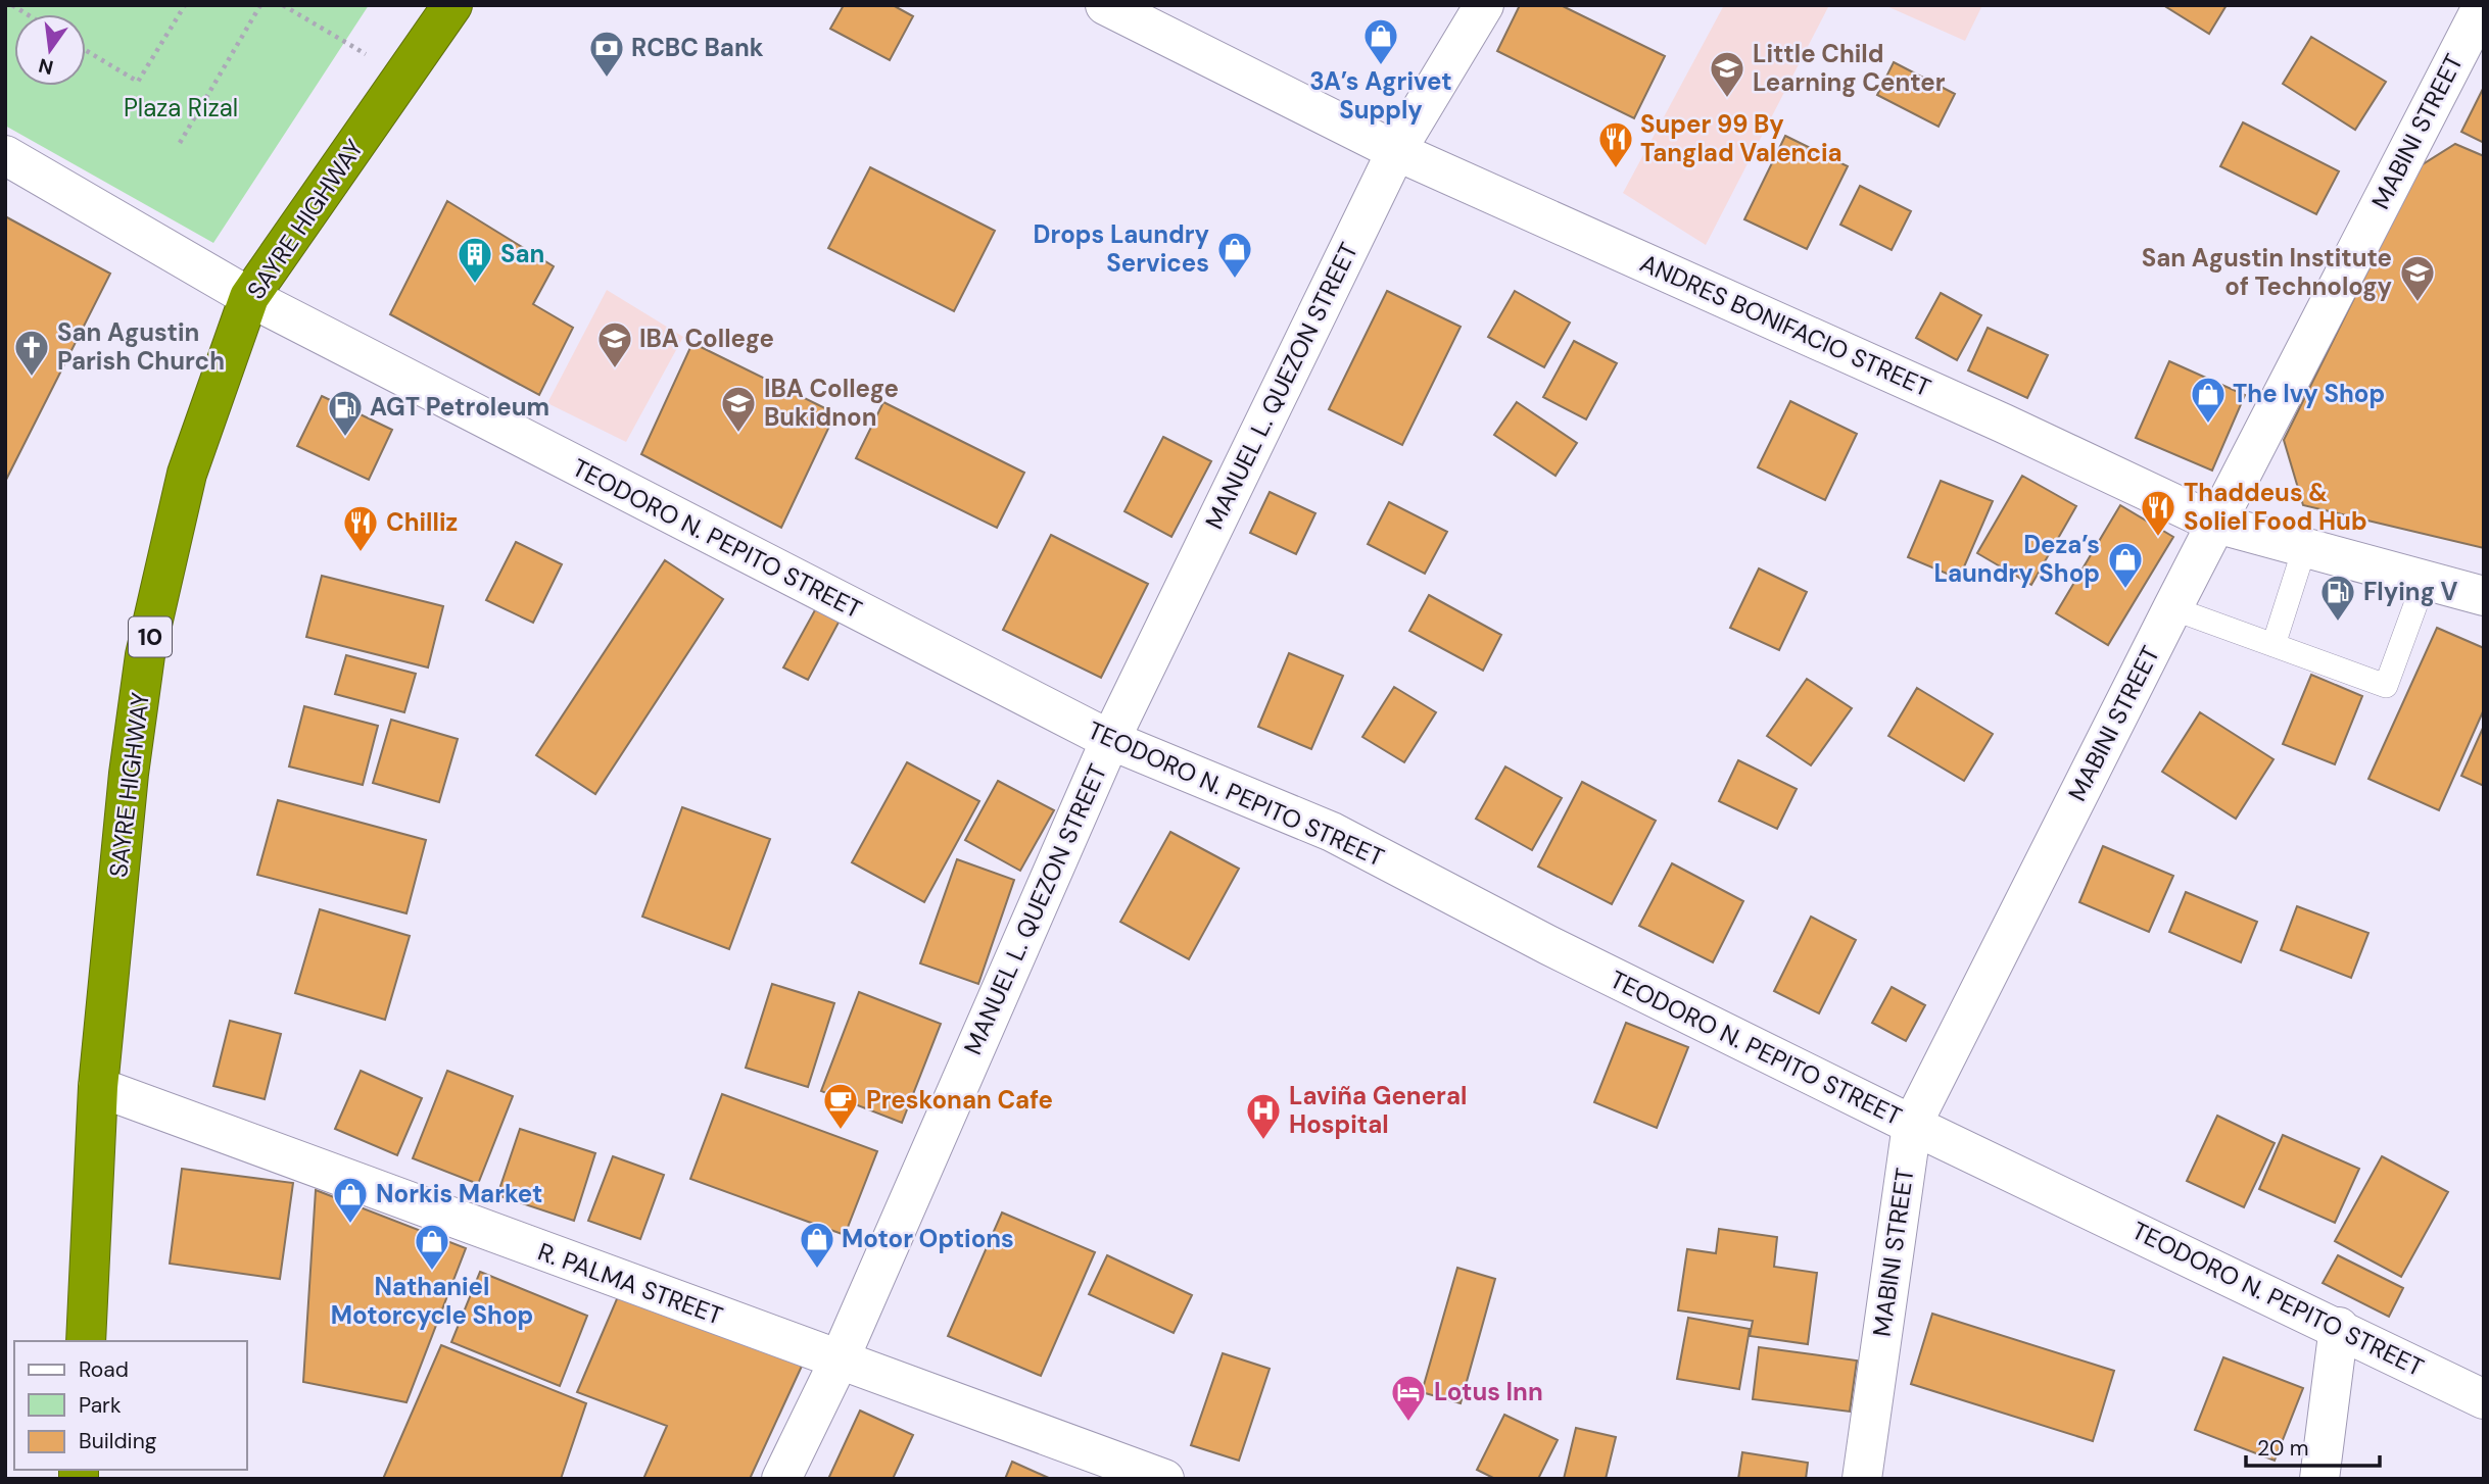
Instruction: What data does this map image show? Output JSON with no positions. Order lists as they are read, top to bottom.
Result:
{
  "streets": {
    "highway": ["SAYRE HIGHWAY", "10"],
    "street": [
      "MABINI STREET",
      "ANDRES BONIFACIO STREET",
      "MANUEL L. QUEZON STREET",
      "TEODORO N. PEPITO STREET",
      "R. PALMA STREET"
    ]
  },
  "crossings": [
    ["MABINI STREET", "ANDRES BONIFACIO STREET"],
    ["MABINI STREET", "TEODORO N. PEPITO STREET"],
    ["SAYRE HIGHWAY", "TEODORO N. PEPITO STREET"],
    ["SAYRE HIGHWAY", "R. PALMA STREET"],
    ["ANDRES BONIFACIO STREET", "MANUEL L. QUEZON STREET"],
    ["MANUEL L. QUEZON STREET", "TEODORO N. PEPITO STREET"],
    ["MANUEL L. QUEZON STREET", "R. PALMA STREET"]
  ],
  "parks": ["Plaza Rizal"],
  "places": {
    "shop": [
      "3A’s Agrivet Supply",
      "Drops Laundry Services",
      "The Ivy Shop",
      "Deza’s Laundry Shop",
      "Norkis Market",
      "Motor Options",
      "Nathaniel Motorcycle Shop"
    ],
    "bank": ["RCBC Bank"],
    "school or university": [
      "Little Child Learning Center",
      "San Agustin Institute of Technology",
      "IBA College",
      "IBA College Bukidnon"
    ],
    "restaurant": ["Super 99 By Tanglad Valencia", "Thaddeus & Soliel Food Hub", "Chilliz"],
    "building": ["San"],
    "church": ["San Agustin Parish Church"],
    "fuel station": ["AGT Petroleum", "Flying V"],
    "cafe": ["Preskonan Cafe"],
    "hospital": ["Laviña General Hospital"],
    "hotel": ["Lotus Inn"]
  },
  "legend": ["Road", "Park", "Building"],
  "scale_bar": "20 m",
  "north": "bottom"
}
